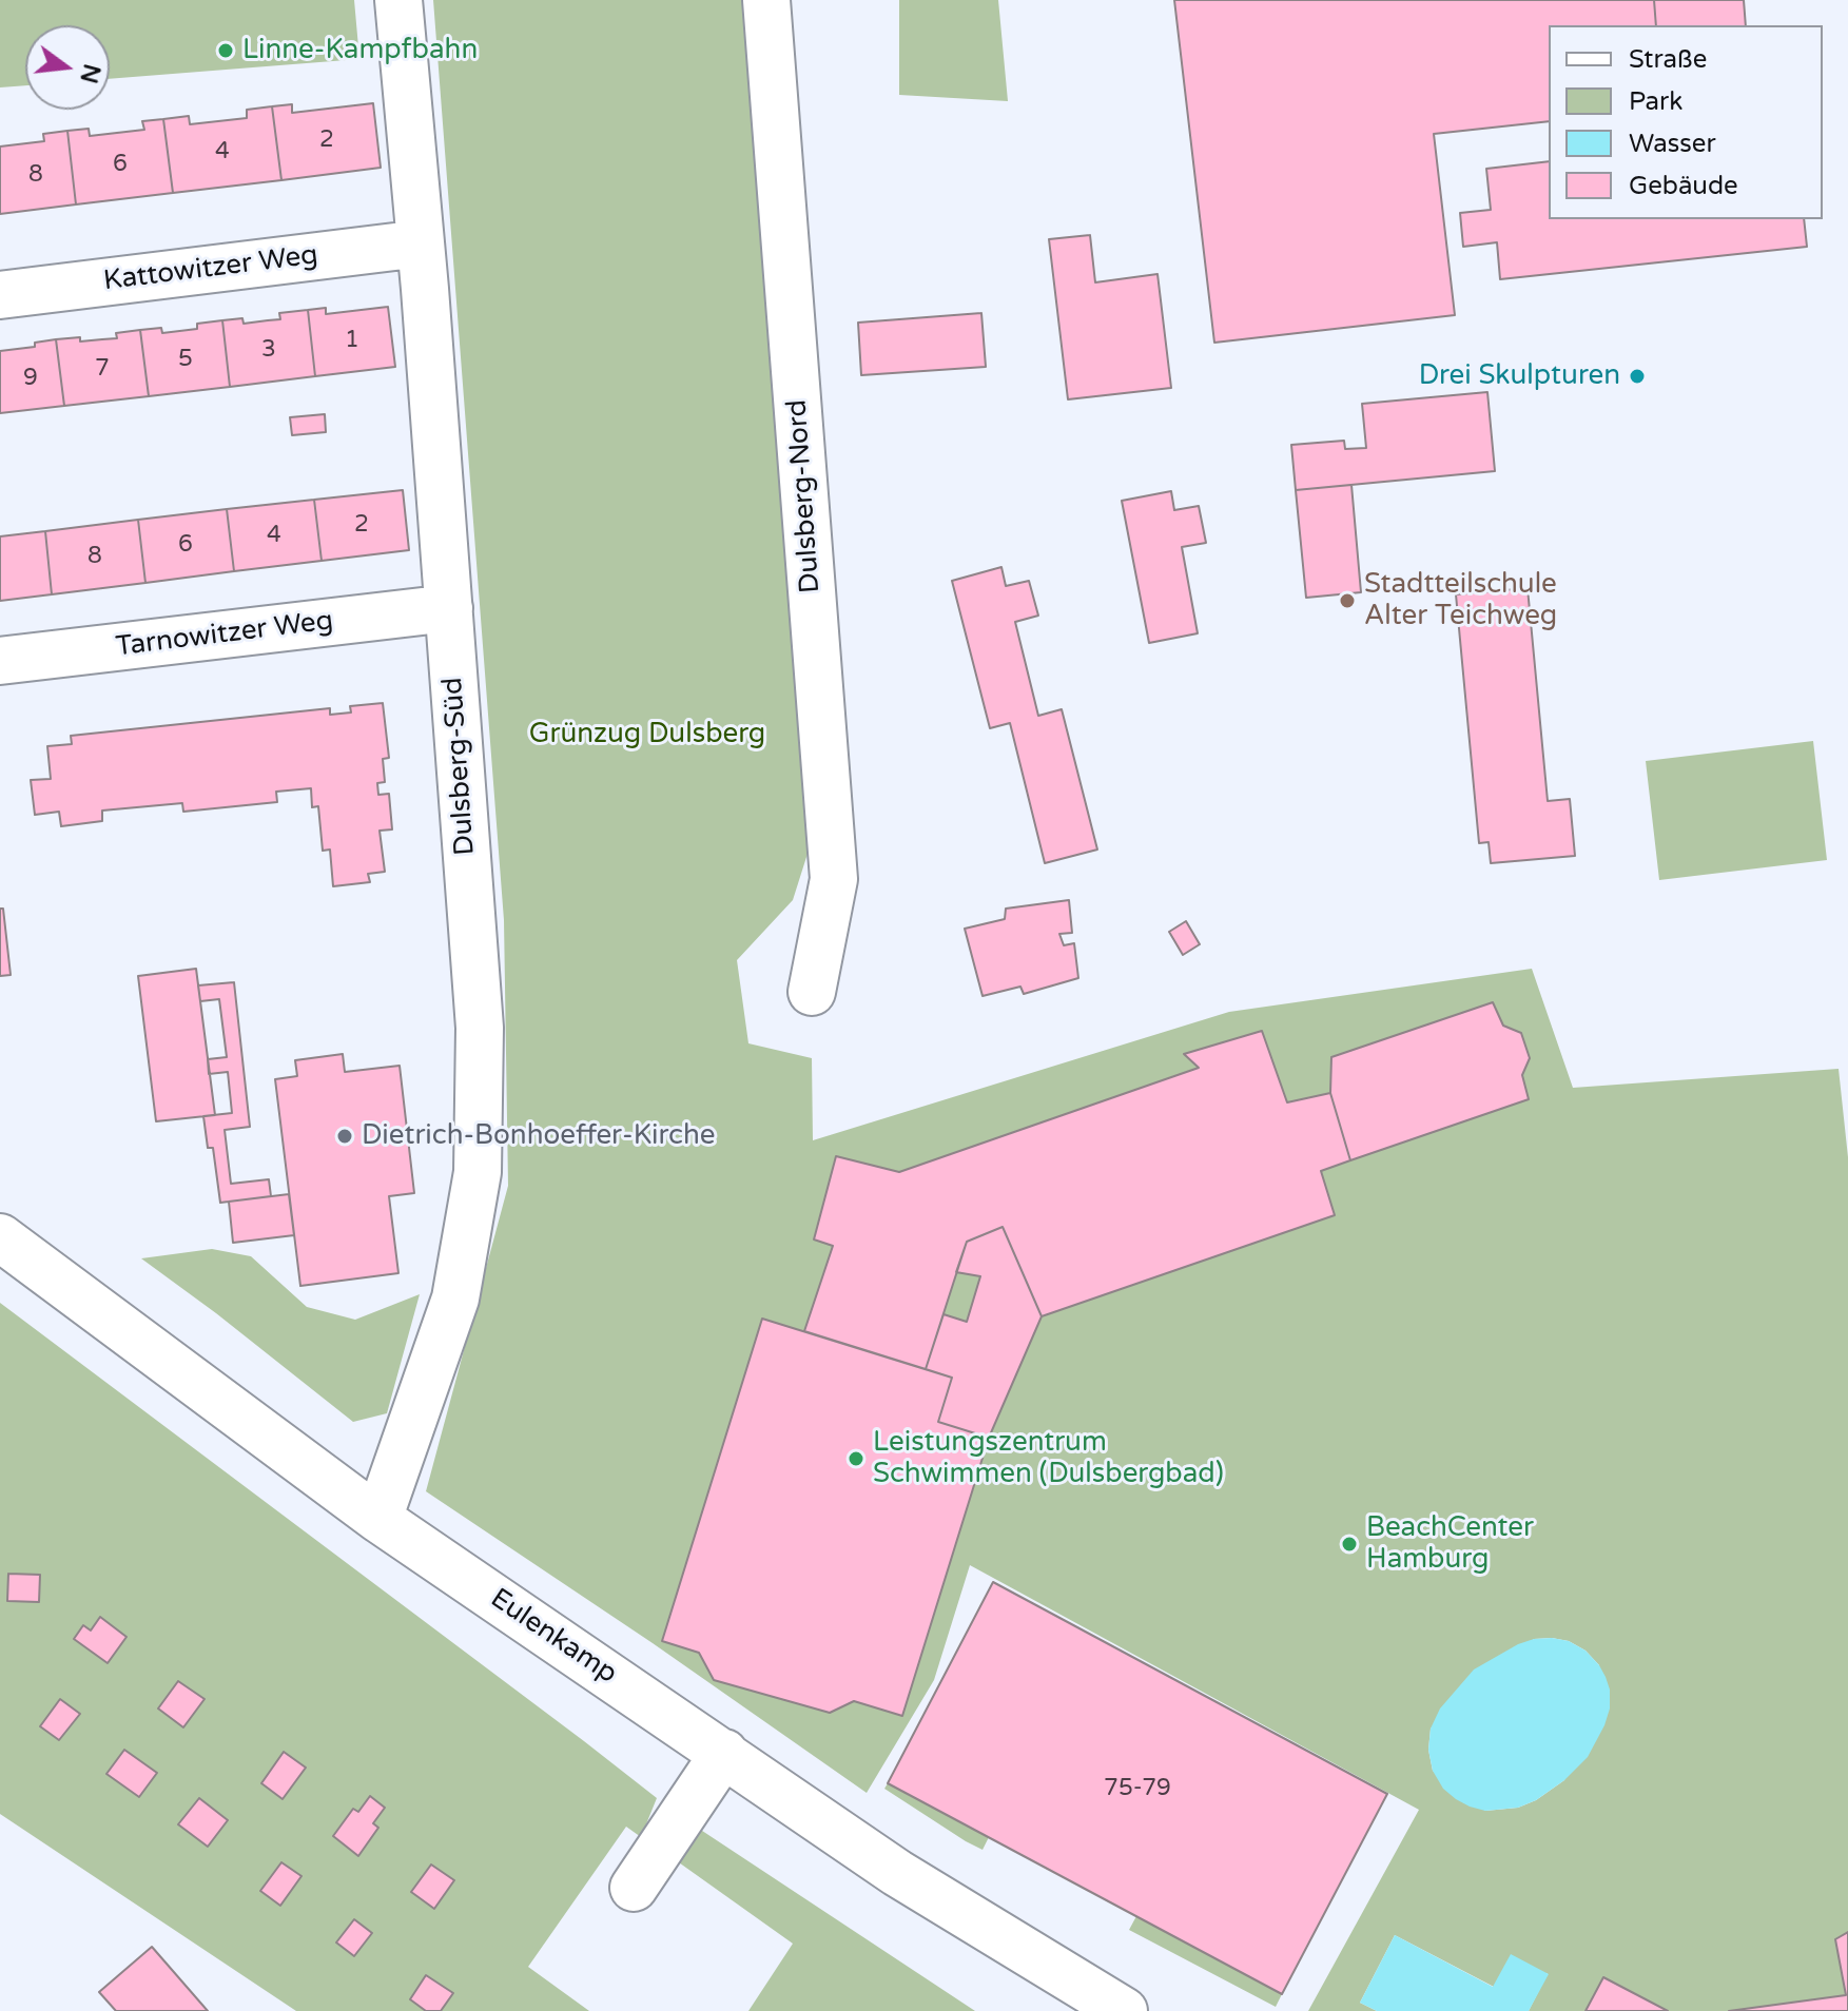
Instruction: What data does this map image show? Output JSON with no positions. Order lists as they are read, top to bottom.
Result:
{
  "streets": {
    "street": [
      "Kattowitzer Weg",
      "Dulsberg-Nord",
      "Tarnowitzer Weg",
      "Dulsberg-Süd",
      "Eulenkamp"
    ]
  },
  "crossings": [
    ["Kattowitzer Weg", "Dulsberg-Süd"],
    ["Tarnowitzer Weg", "Dulsberg-Süd"],
    ["Dulsberg-Süd", "Eulenkamp"]
  ],
  "parks": ["Grünzug Dulsberg"],
  "places": [
    "Linne-Kampfbahn",
    "Drei Skulpturen",
    "Stadtteilschule Alter Teichweg",
    "Dietrich-Bonhoeffer-Kirche",
    "Leistungszentrum Schwimmen (Dulsbergbad)",
    "BeachCenter Hamburg"
  ],
  "house_numbers": [
    "2",
    "4",
    "6",
    "8",
    "1",
    "3",
    "5",
    "7",
    "9",
    "2",
    "4",
    "6",
    "8",
    "75-79"
  ],
  "legend": [
    "Straße",
    "Park",
    "Wasser",
    "Gebäude"
  ],
  "north": "right"
}
